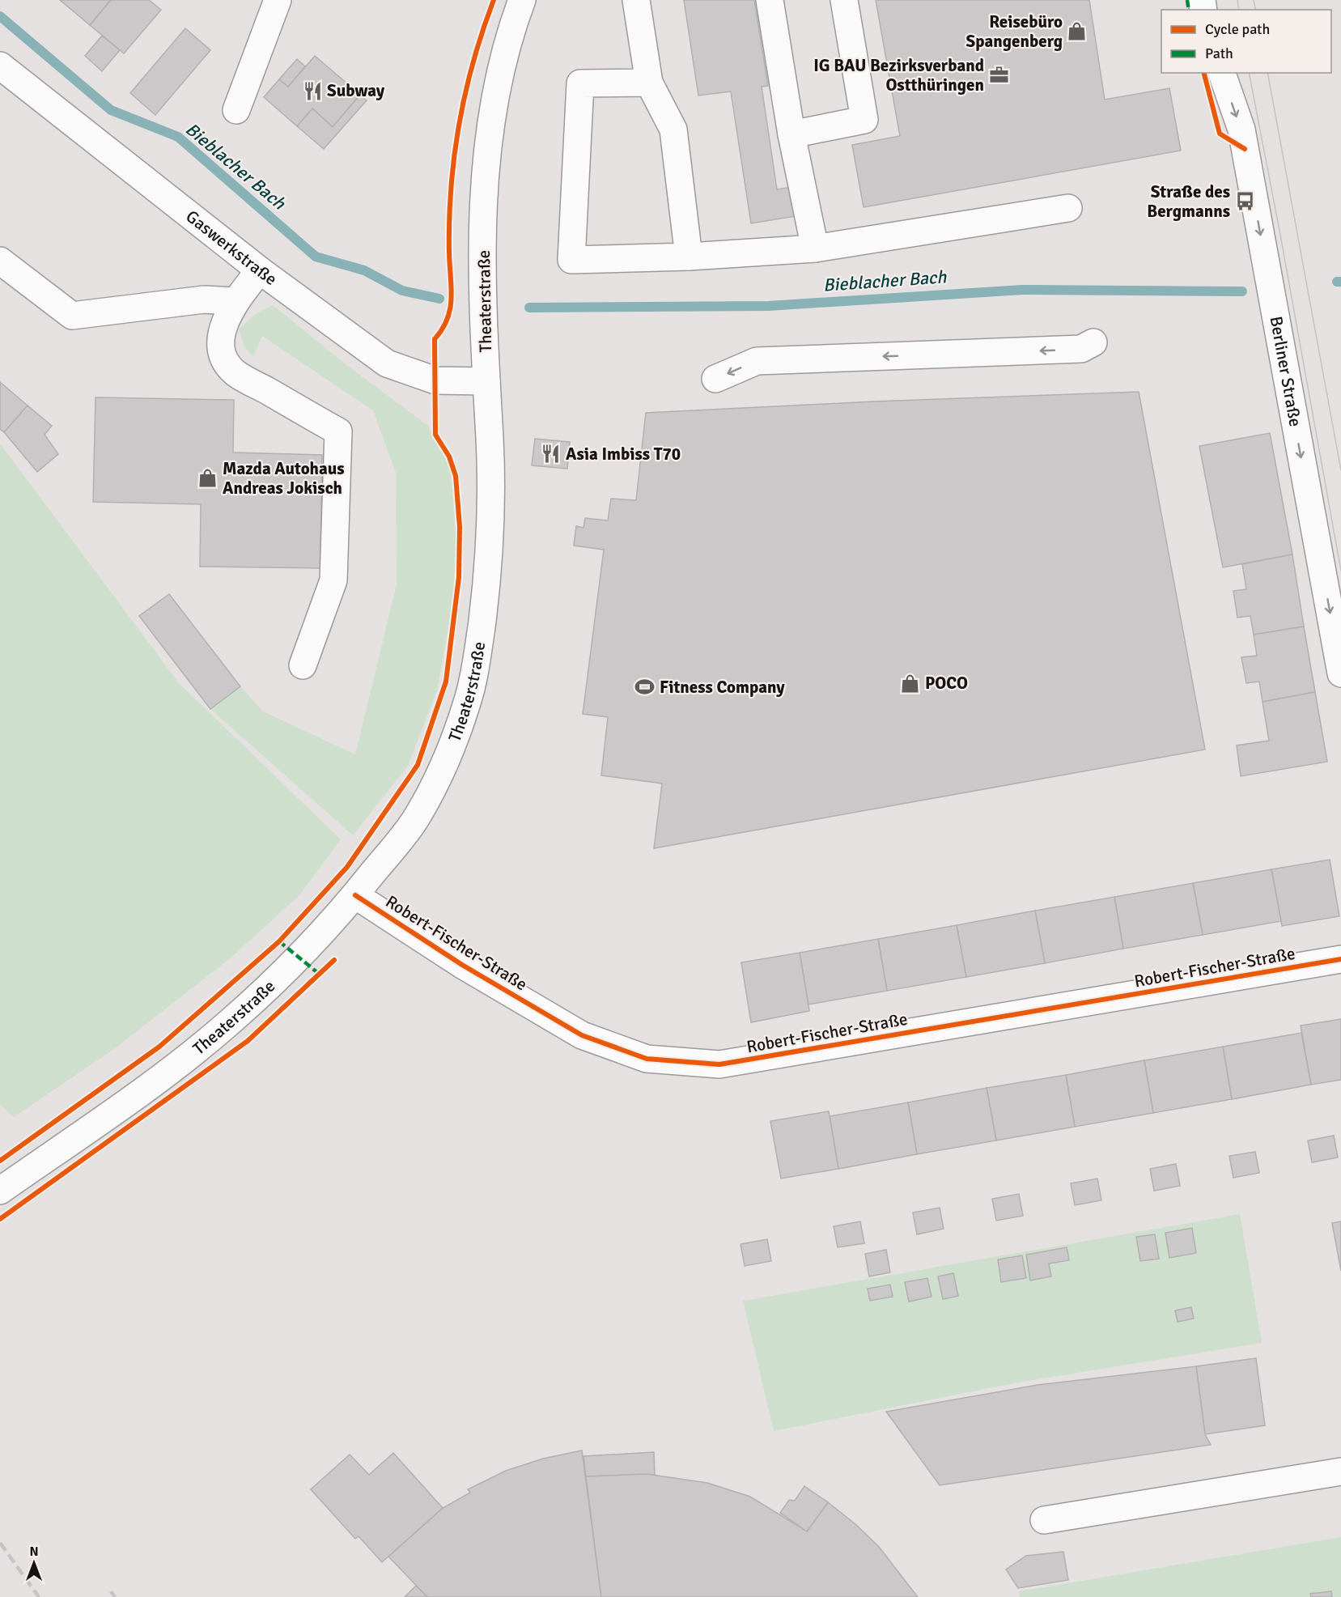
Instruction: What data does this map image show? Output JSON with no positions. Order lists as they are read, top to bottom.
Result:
{
  "streets": {
    "main road": [
      "Gaswerkstraße",
      "Theaterstraße",
      "Berliner Straße",
      "Robert-Fischer-Straße"
    ]
  },
  "crossings": [
    ["Gaswerkstraße", "Theaterstraße"],
    ["Theaterstraße", "Robert-Fischer-Straße"]
  ],
  "one_way": ["Berliner Straße"],
  "water": ["Bieblacher Bach"],
  "places": {
    "shop": ["Reisebüro Spangenberg", "Mazda Autohaus Andreas Jokisch", "POCO"],
    "office": ["IG BAU Bezirksverband Ostthüringen"],
    "restaurant": ["Subway", "Asia Imbiss T70"],
    "bus stop": ["Straße des Bergmanns"],
    "sports": ["Fitness Company"]
  },
  "legend": ["Cycle path", "Path"],
  "north": "top"
}
